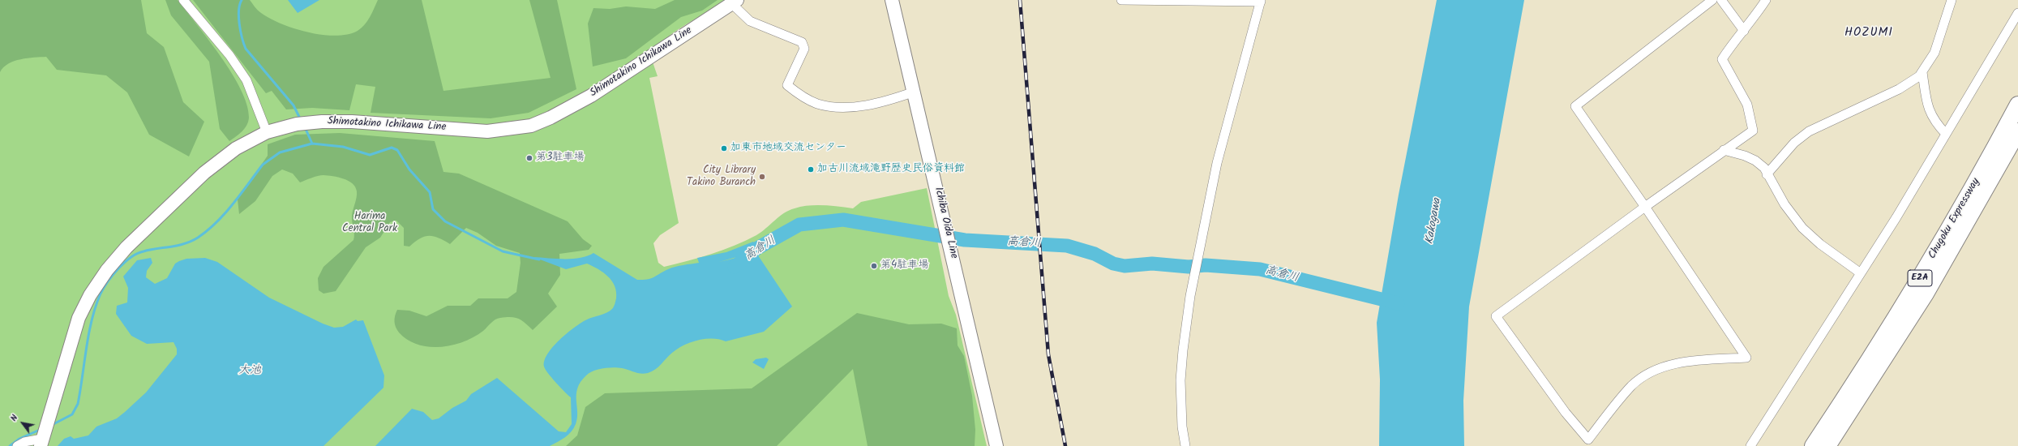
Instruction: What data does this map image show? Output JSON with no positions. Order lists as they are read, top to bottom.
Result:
{
  "streets": {
    "highway": ["Chugoku Expressway", "E2A"],
    "main road": ["Shimotakino Ichikawa Line", "Ichiba Oida Line"]
  },
  "districts": ["HOZUMI"],
  "water": ["Kakogawa", "高倉川", "大池"],
  "parks": ["Harima Central Park"],
  "places": [
    "加東市地域交流センター",
    "第3駐車場",
    "加古川流域滝野歴史民俗資料館",
    "City Library Takino Buranch",
    "第4駐車場"
  ],
  "north": "top left"
}
